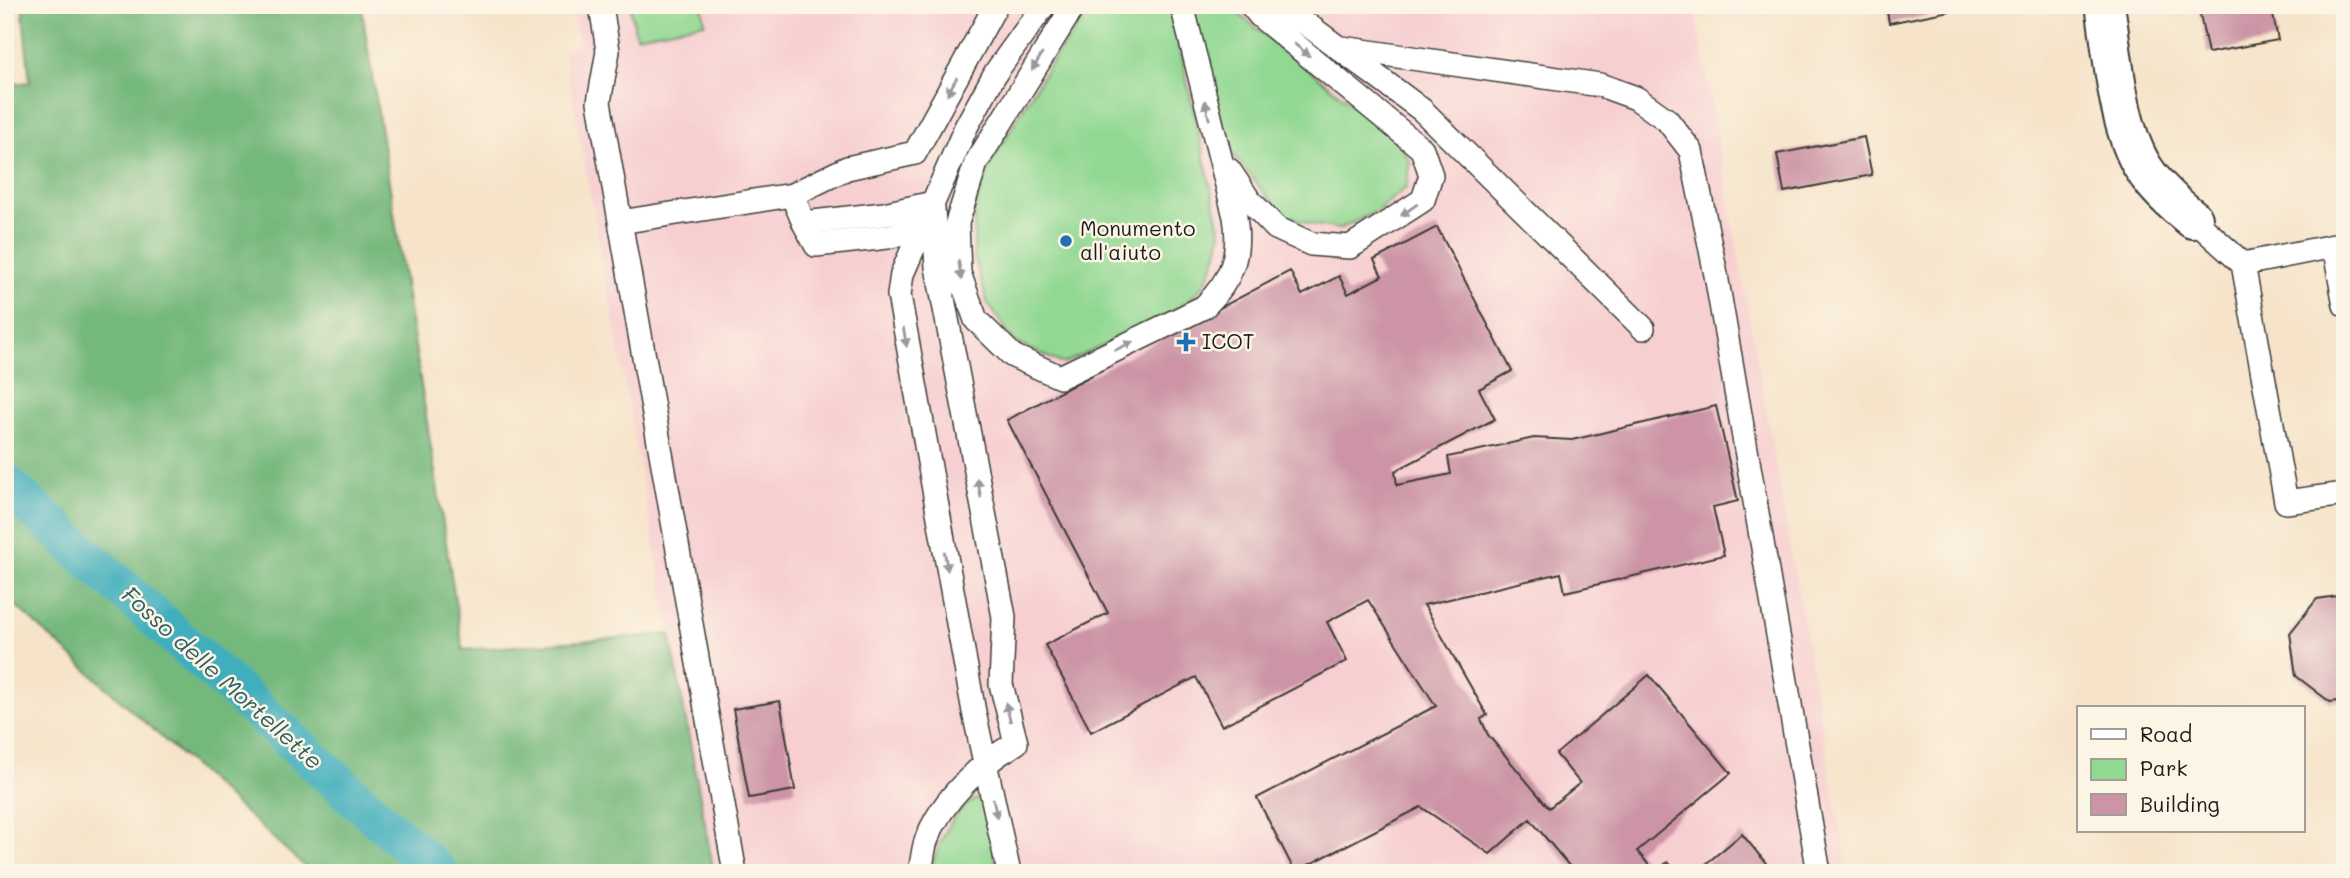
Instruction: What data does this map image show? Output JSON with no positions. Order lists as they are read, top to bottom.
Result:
{
  "water": ["Fosso delle Mortellette"],
  "places": {
    "other": ["Monumento all'aiuto"],
    "health": ["ICOT"]
  },
  "legend": ["Road", "Park", "Building"]
}
